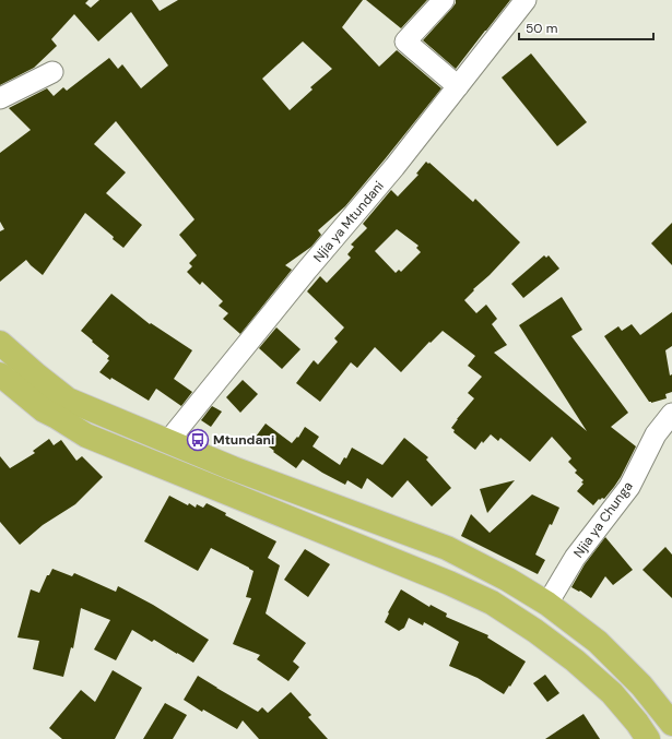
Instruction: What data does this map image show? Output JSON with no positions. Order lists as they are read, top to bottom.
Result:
{
  "streets": {
    "street": ["Njia ya Mtundani", "Njia ya Chunga"]
  },
  "places": {
    "bus stop": ["Mtundani"]
  },
  "scale_bar": "50 m"
}
